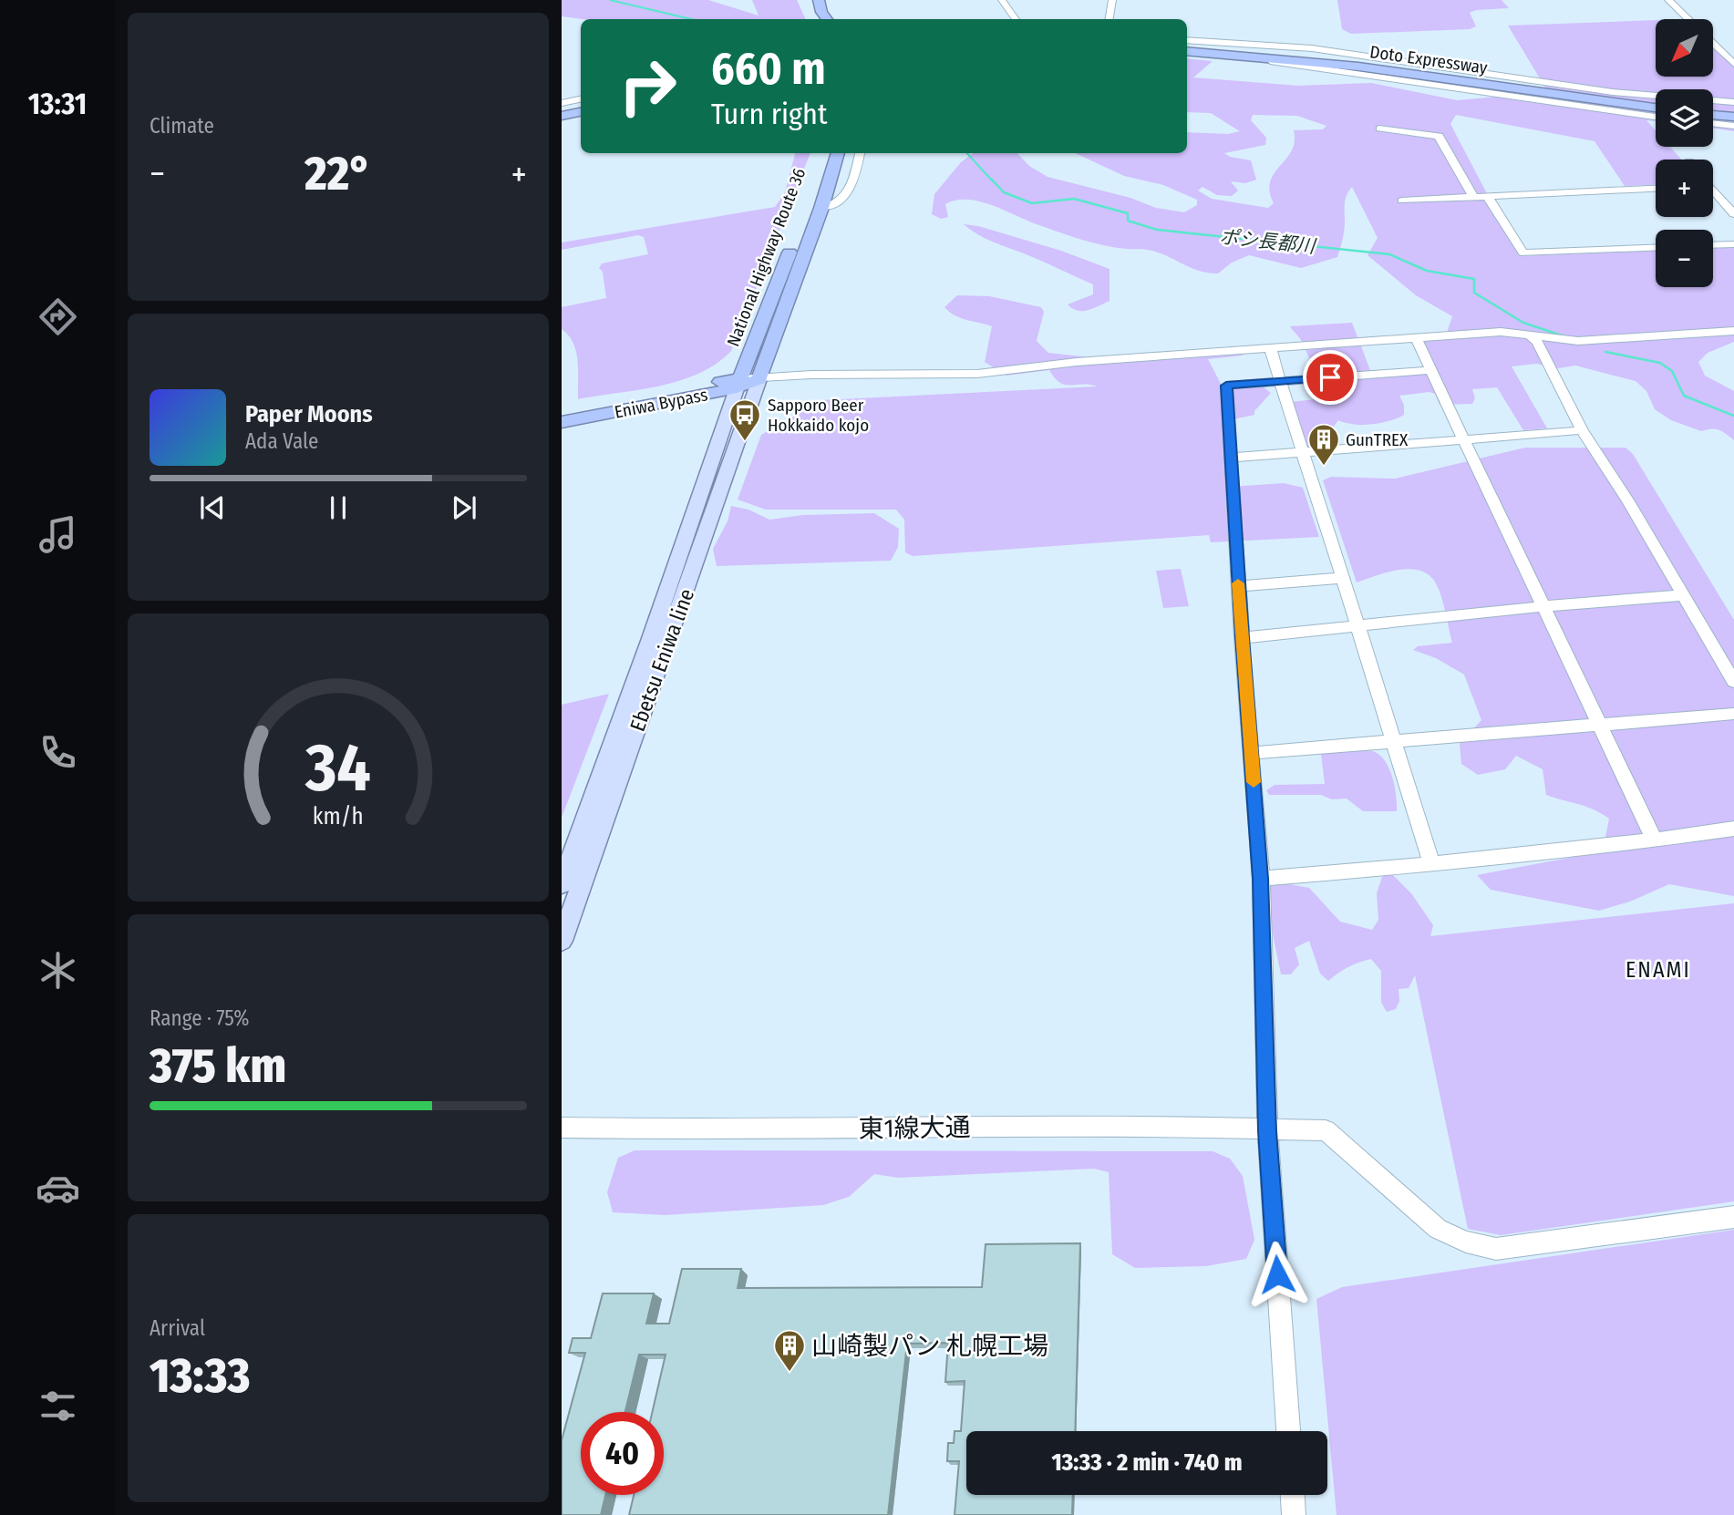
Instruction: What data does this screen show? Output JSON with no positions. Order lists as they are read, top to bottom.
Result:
{
  "streets": {
    "highway": ["Doto Expressway", "National Highway Route 36", "Eniwa Bypass"],
    "main road": ["Ebetsu Eniwa line"],
    "street": ["東1線大通"]
  },
  "crossings": [
    ["National Highway Route 36", "Eniwa Bypass"],
    ["National Highway Route 36", "Ebetsu Eniwa line"],
    ["Eniwa Bypass", "Ebetsu Eniwa line"]
  ],
  "districts": ["ENAMI"],
  "water": ["ポシ長都川"],
  "places": {
    "bus stop": ["Sapporo Beer Hokkaido kojo"],
    "building": ["GunTREX", "山崎製パン 札幌工場"]
  },
  "north": "bottom left",
  "page": {
    "tabs": "13:31",
    "tile": [
      "Climate",
      ["Range · 75%", "375 km"],
      ["Arrival", "13:33"]
    ],
    "map_buttons": ["+", "−"],
    "turn": ["660 m", "Turn right"],
    "heat": ["−", "22°", "+"],
    "song": ["Paper Moons", "Ada Vale"],
    "limit": "40",
    "trip": "13:33 · 2 min · 740 m",
    "gauge": ["34", "km/h"]
  }
}
